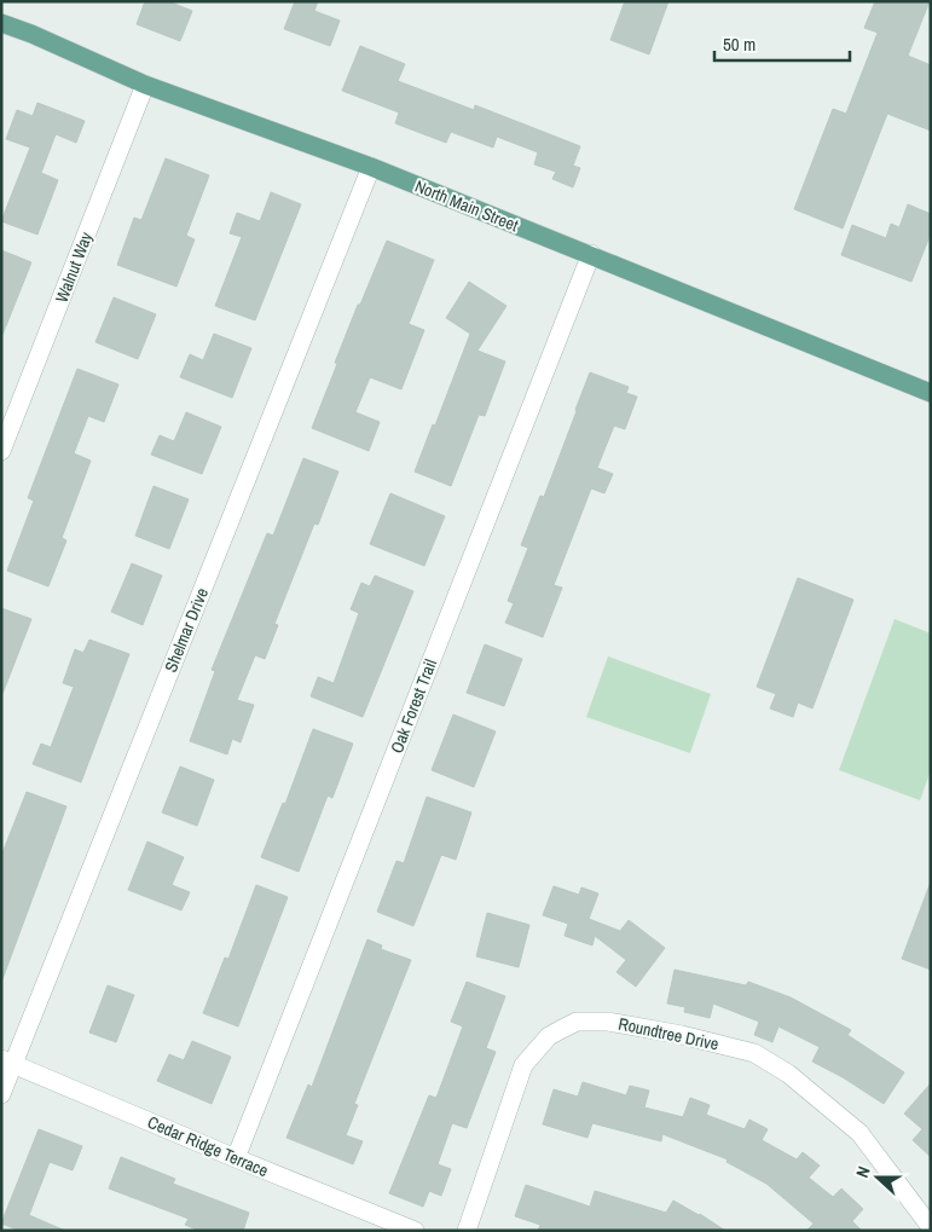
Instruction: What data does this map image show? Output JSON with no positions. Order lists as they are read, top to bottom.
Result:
{
  "streets": {
    "main road": ["North Main Street"],
    "street": [
      "Walnut Way",
      "Shelmar Drive",
      "Oak Forest Trail",
      "Roundtree Drive",
      "Cedar Ridge Terrace"
    ]
  },
  "crossings": [
    ["North Main Street", "Walnut Way"],
    ["North Main Street", "Shelmar Drive"],
    ["North Main Street", "Oak Forest Trail"],
    ["Shelmar Drive", "Cedar Ridge Terrace"],
    ["Oak Forest Trail", "Cedar Ridge Terrace"]
  ],
  "scale_bar": "50 m",
  "north": "left"
}
